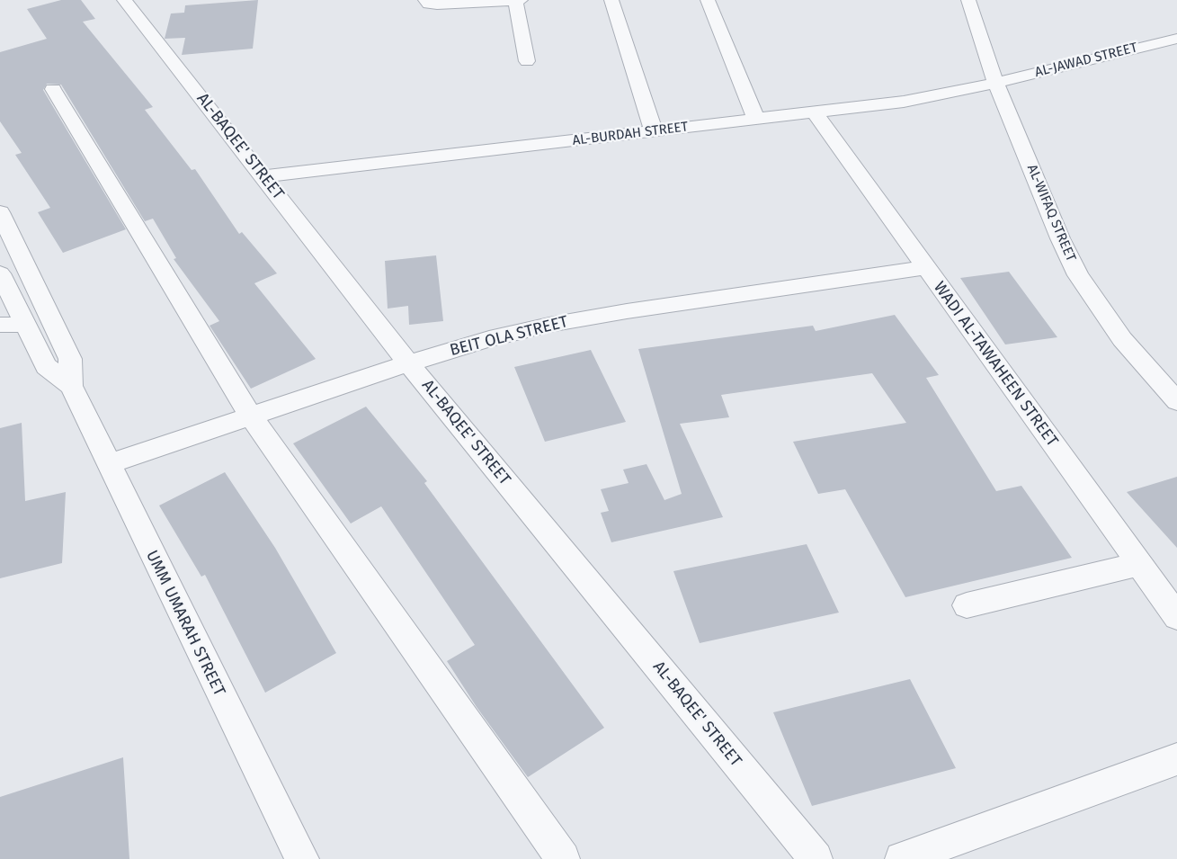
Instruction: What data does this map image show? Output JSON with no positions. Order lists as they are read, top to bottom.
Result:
{
  "streets": {
    "street": [
      "AL-JAWAD STREET",
      "AL-BURDAH STREET",
      "AL-BAQEE' STREET",
      "AL-WIFAQ STREET",
      "BEIT OLA STREET",
      "WADI AL-TAWAHEEN STREET",
      "UMM UMARAH STREET"
    ]
  },
  "crossings": [
    ["AL-JAWAD STREET", "AL-BURDAH STREET"],
    ["AL-JAWAD STREET", "AL-WIFAQ STREET"],
    ["AL-BURDAH STREET", "AL-BAQEE' STREET"],
    ["AL-BURDAH STREET", "AL-WIFAQ STREET"],
    ["AL-BURDAH STREET", "WADI AL-TAWAHEEN STREET"],
    ["AL-BAQEE' STREET", "BEIT OLA STREET"],
    ["BEIT OLA STREET", "WADI AL-TAWAHEEN STREET"],
    ["BEIT OLA STREET", "UMM UMARAH STREET"]
  ]
}
